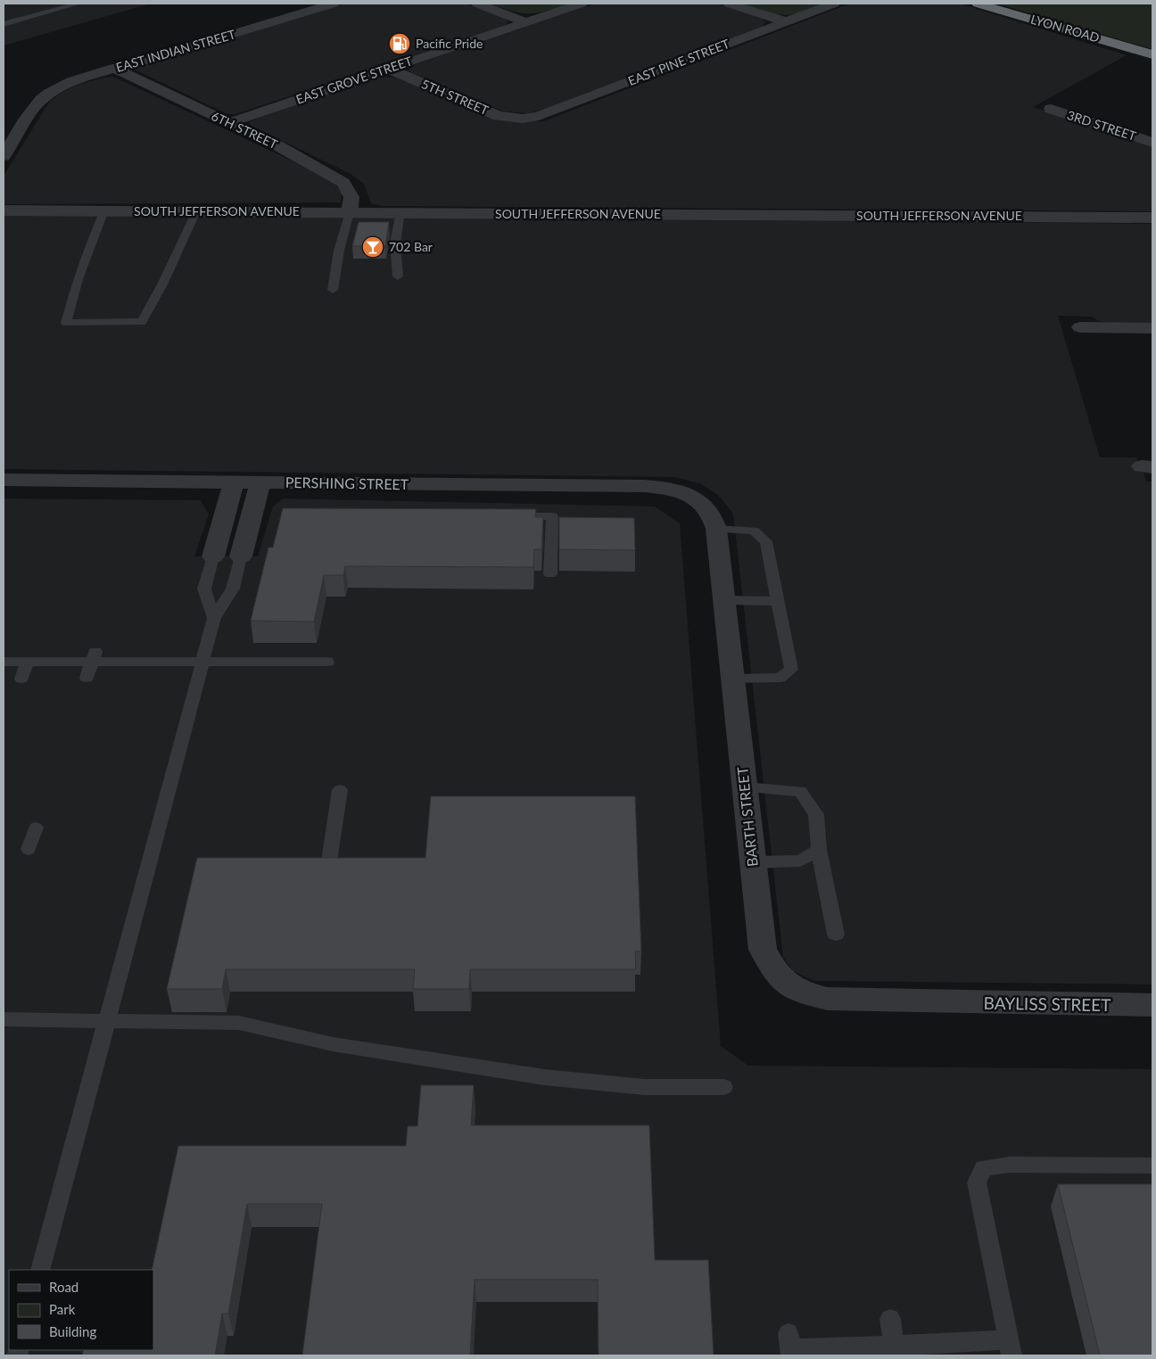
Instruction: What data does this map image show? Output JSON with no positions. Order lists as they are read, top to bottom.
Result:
{
  "streets": {
    "highway": ["LYON ROAD"],
    "street": [
      "EAST INDIAN STREET",
      "EAST PINE STREET",
      "EAST GROVE STREET",
      "5TH STREET",
      "3RD STREET",
      "6TH STREET",
      "SOUTH JEFFERSON AVENUE",
      "PERSHING STREET",
      "BARTH STREET",
      "BAYLISS STREET"
    ]
  },
  "crossings": [
    ["EAST INDIAN STREET", "6TH STREET"],
    ["EAST PINE STREET", "5TH STREET"],
    ["EAST GROVE STREET", "5TH STREET"],
    ["EAST GROVE STREET", "6TH STREET"],
    ["6TH STREET", "SOUTH JEFFERSON AVENUE"],
    ["PERSHING STREET", "BARTH STREET"],
    ["BARTH STREET", "BAYLISS STREET"]
  ],
  "places": {
    "fuel station": ["Pacific Pride"],
    "bar": ["702 Bar"]
  },
  "legend": ["Road", "Park", "Building"]
}
